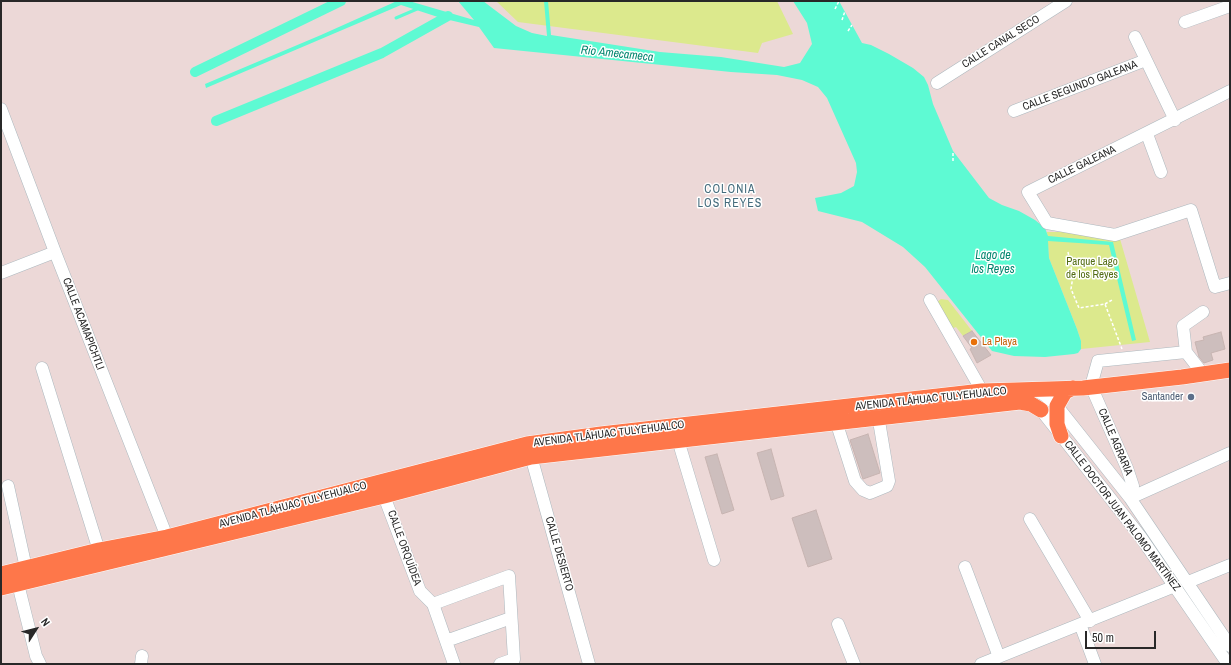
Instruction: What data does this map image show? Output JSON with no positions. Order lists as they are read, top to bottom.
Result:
{
  "streets": {
    "main road": ["AVENIDA TLÁHUAC TULYEHUALCO"],
    "street": [
      "CALLE CANAL SECO",
      "CALLE SEGUNDO GALEANA",
      "CALLE GALEANA",
      "CALLE ACAMAPICHTLI",
      "CALLE AGRARIA",
      "CALLE DOCTOR JUAN PALOMO MARTÍNEZ",
      "CALLE ORQUÍDEA",
      "CALLE DESIERTO"
    ]
  },
  "crossings": [
    ["CALLE ACAMAPICHTLI", "AVENIDA TLÁHUAC TULYEHUALCO"],
    ["AVENIDA TLÁHUAC TULYEHUALCO", "CALLE AGRARIA"],
    ["AVENIDA TLÁHUAC TULYEHUALCO", "CALLE DOCTOR JUAN PALOMO MARTÍNEZ"],
    ["AVENIDA TLÁHUAC TULYEHUALCO", "CALLE ORQUÍDEA"],
    ["AVENIDA TLÁHUAC TULYEHUALCO", "CALLE DESIERTO"],
    ["CALLE AGRARIA", "CALLE DOCTOR JUAN PALOMO MARTÍNEZ"]
  ],
  "districts": ["COLONIA LOS REYES"],
  "water": ["Rio Amecameca", "Lago de los Reyes"],
  "parks": ["Parque Lago de los Reyes"],
  "places": ["La Playa", "Santander"],
  "scale_bar": "50 m",
  "north": "top right"
}
